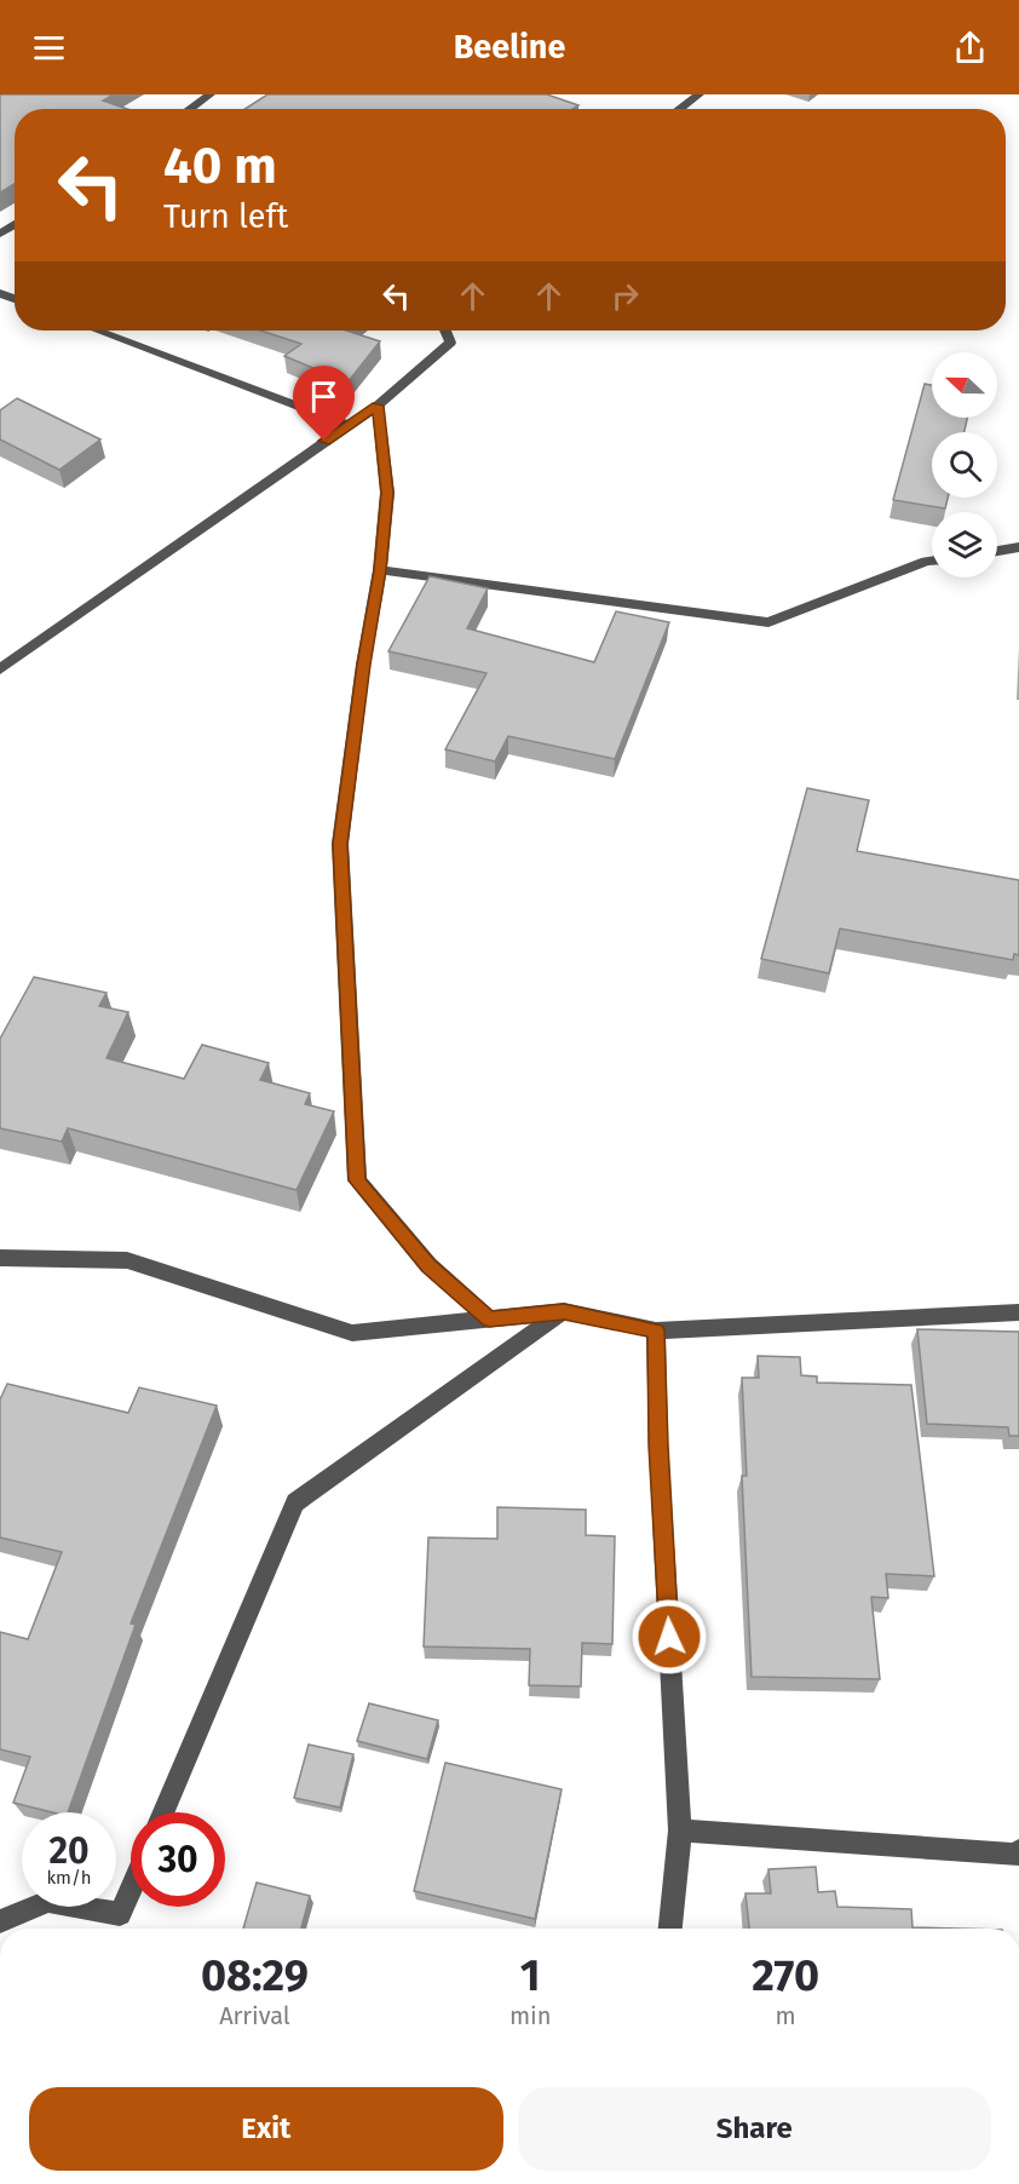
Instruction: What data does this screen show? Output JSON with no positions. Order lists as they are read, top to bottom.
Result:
{
  "north": "left",
  "page": {
    "header": "Beeline",
    "turn": ["40 m", "Turn left"],
    "speed": "20 km/h",
    "limit": "30",
    "eta": [
      "08:29",
      "Arrival",
      "1",
      "min",
      "270",
      "m"
    ],
    "buttons": ["Exit", "Share"]
  }
}
